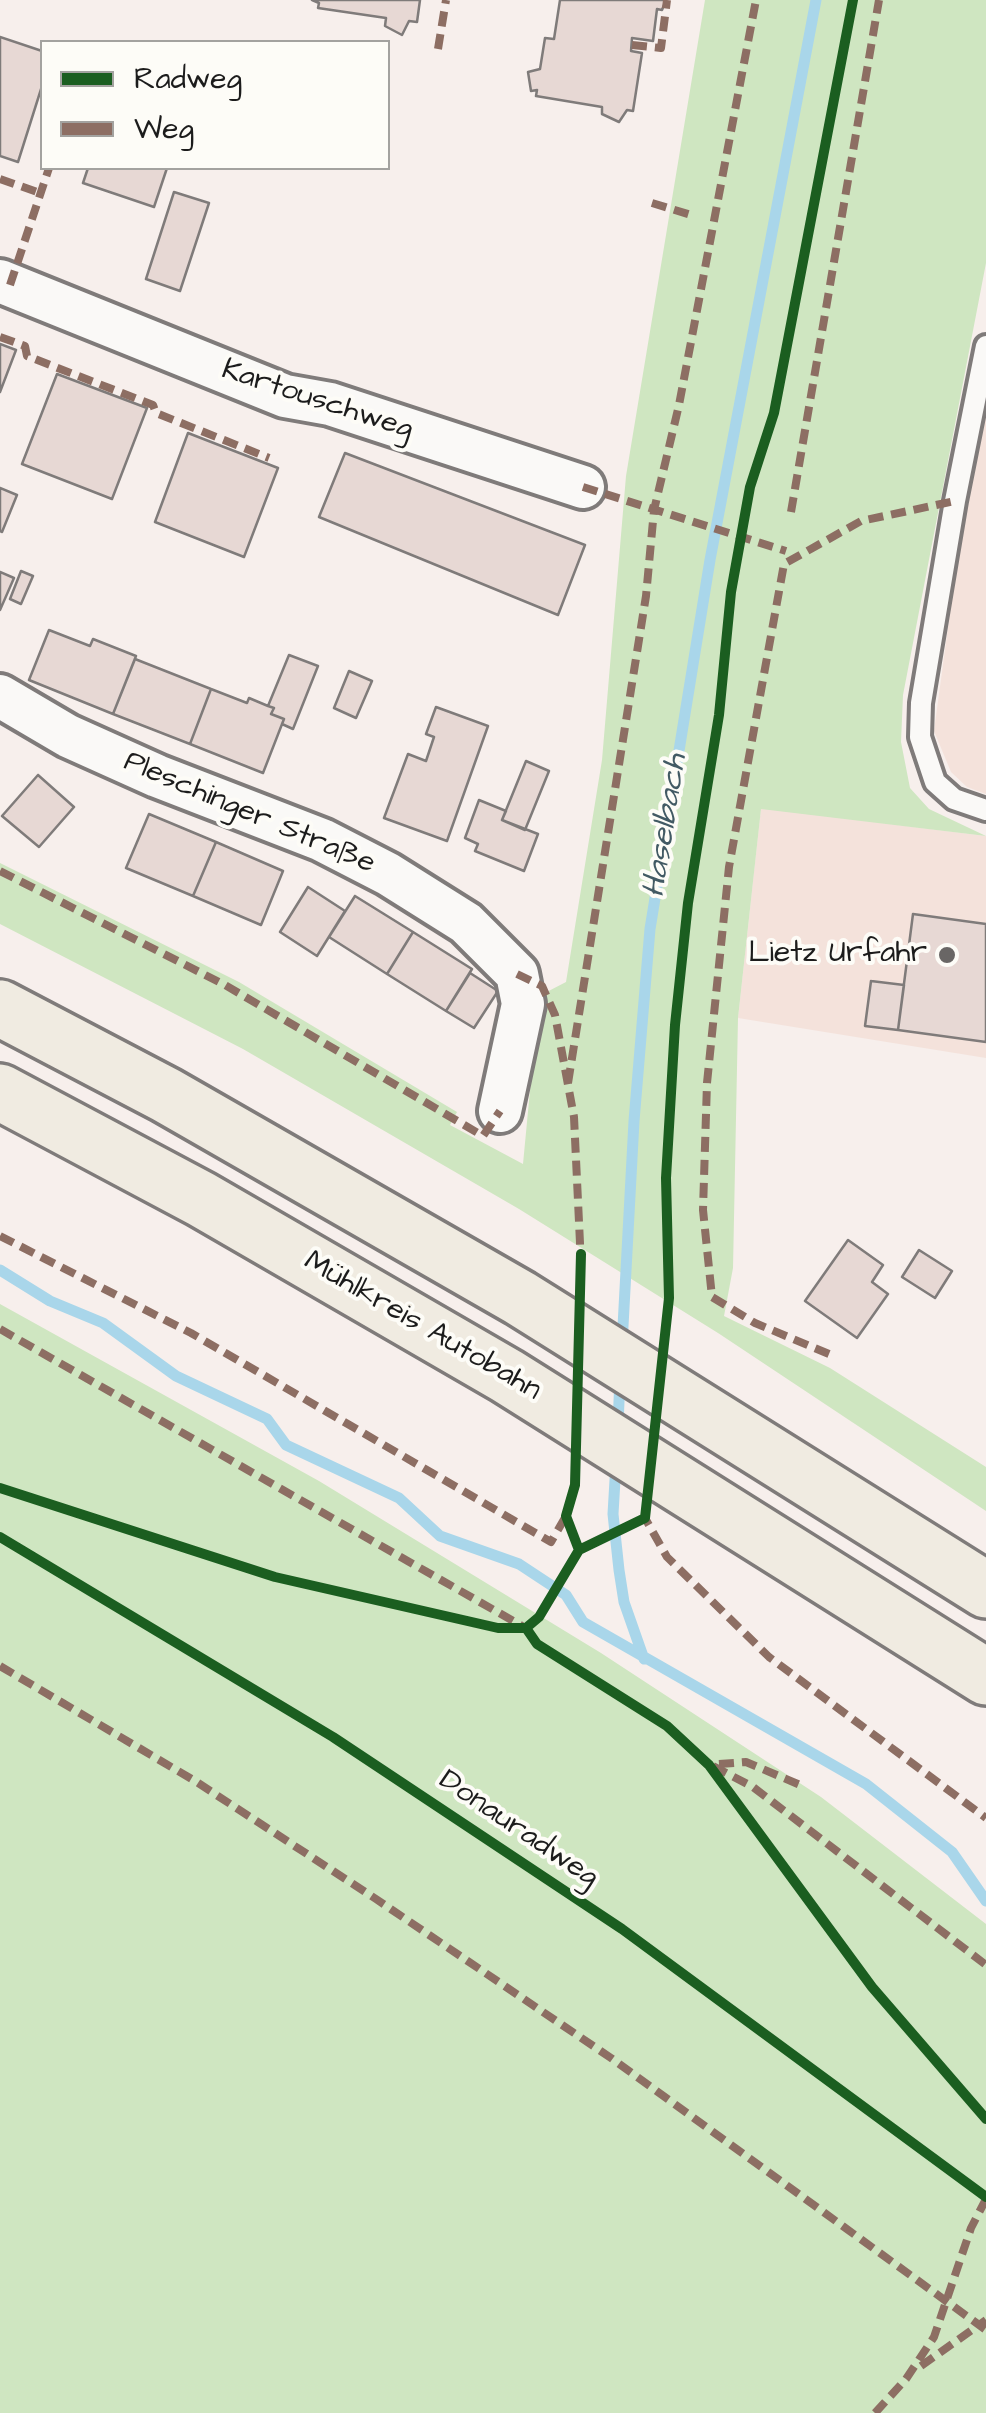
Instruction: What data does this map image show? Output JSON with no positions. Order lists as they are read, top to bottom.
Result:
{
  "streets": {
    "highway": ["Mühlkreis Autobahn"],
    "street": ["Kartouschweg", "Pleschinger Straße"],
    "cycle path": ["Donauradweg"]
  },
  "water": ["Haselbach"],
  "places": ["Lietz Urfahr"],
  "legend": ["Radweg", "Weg"]
}
